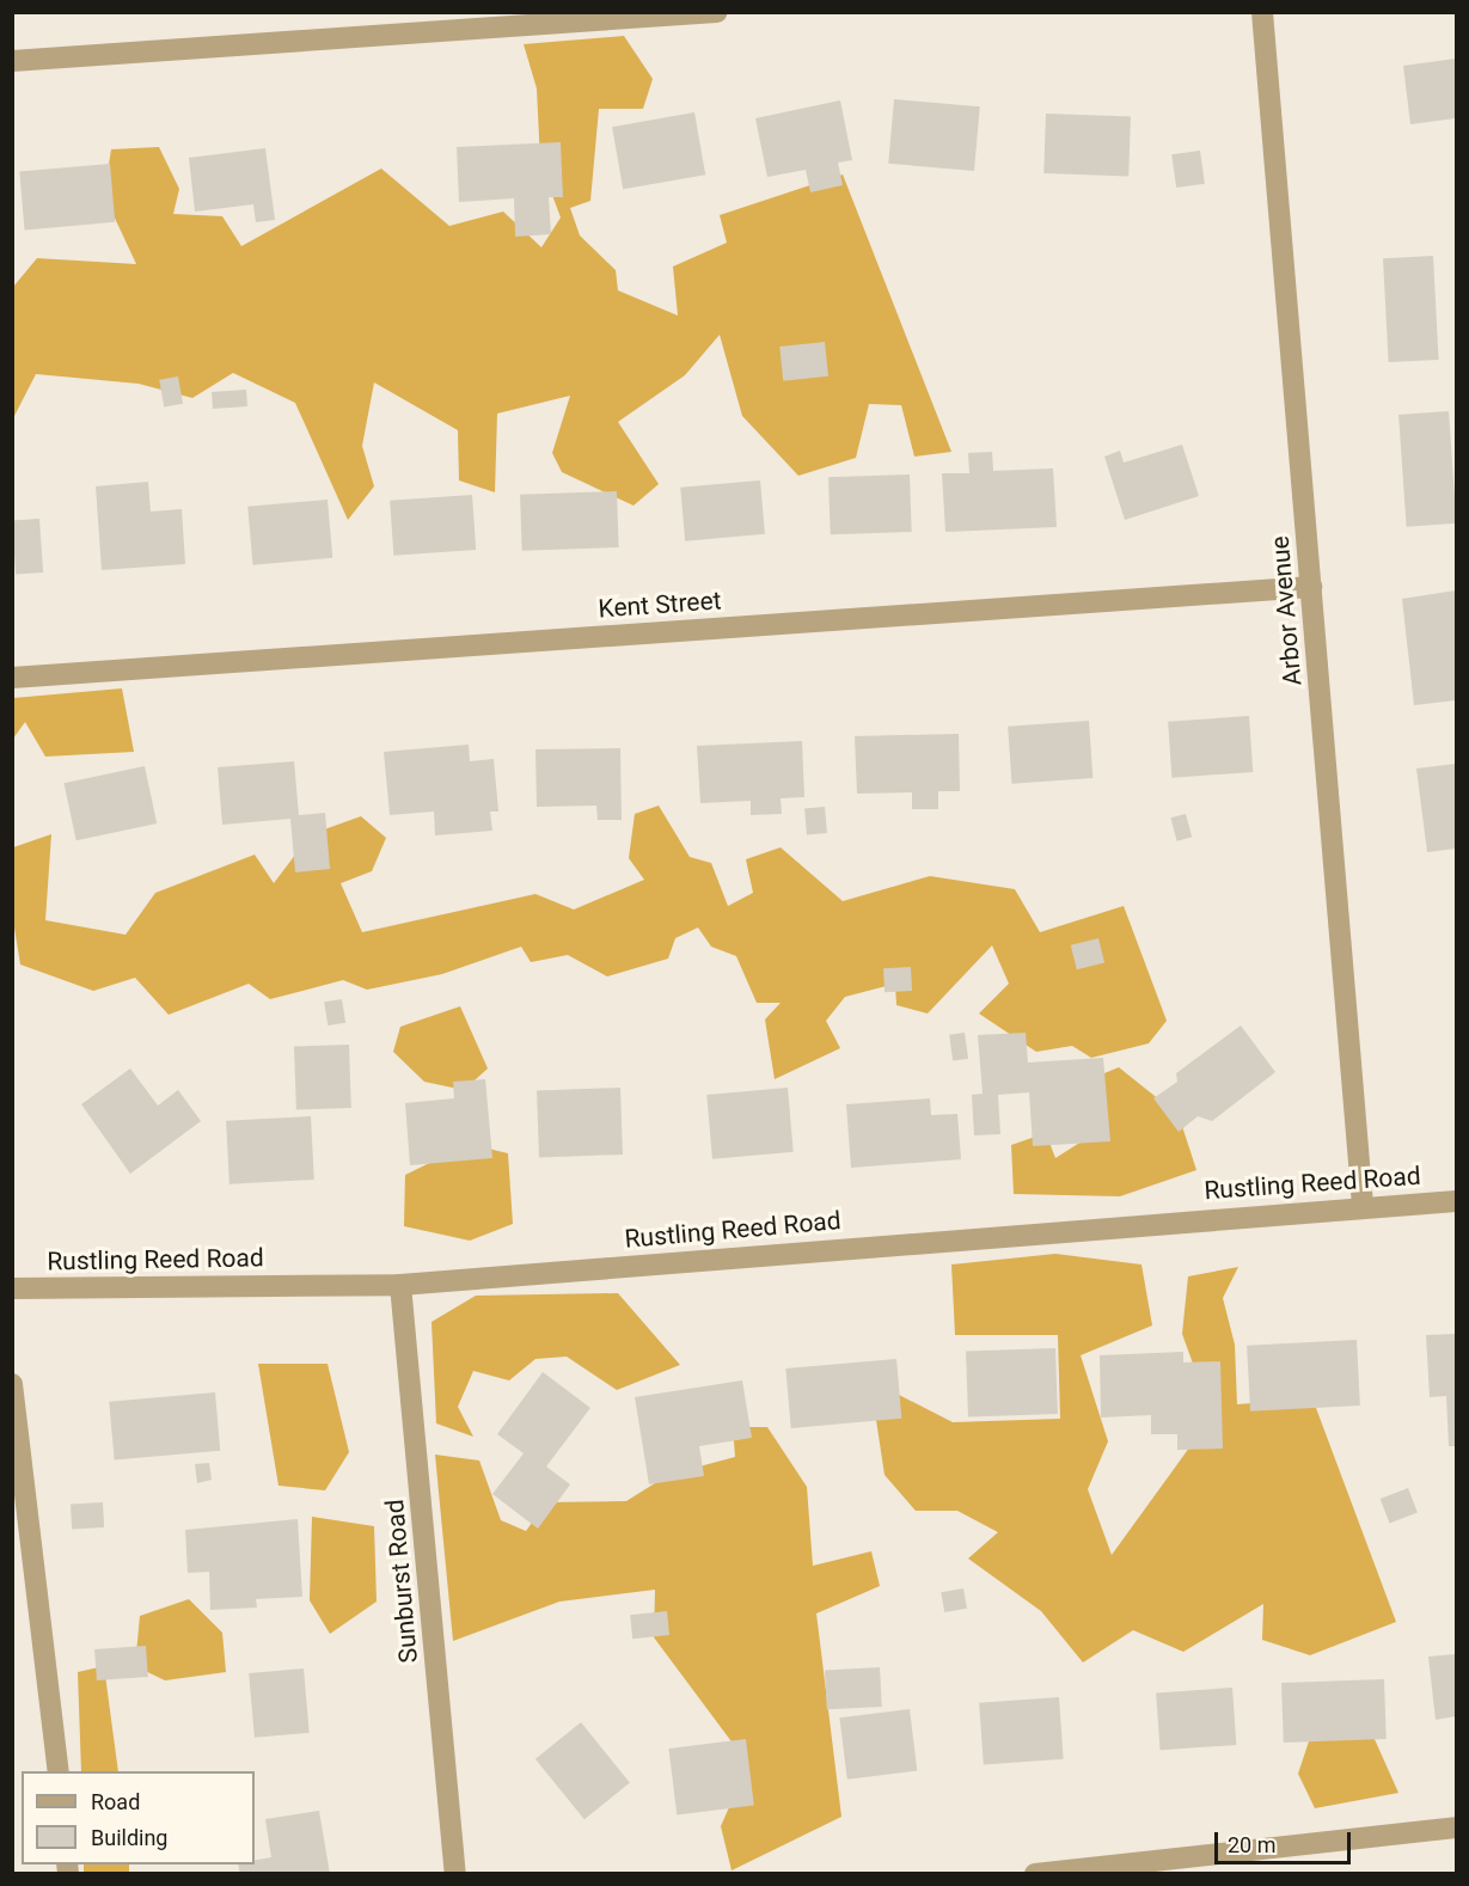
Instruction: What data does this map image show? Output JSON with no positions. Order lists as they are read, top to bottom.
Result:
{
  "streets": {
    "street": [
      "Kent Street",
      "Arbor Avenue",
      "Rustling Reed Road",
      "Sunburst Road"
    ]
  },
  "crossings": [
    ["Kent Street", "Arbor Avenue"],
    ["Arbor Avenue", "Rustling Reed Road"],
    ["Rustling Reed Road", "Sunburst Road"]
  ],
  "legend": ["Road", "Building"],
  "scale_bar": "20 m"
}
